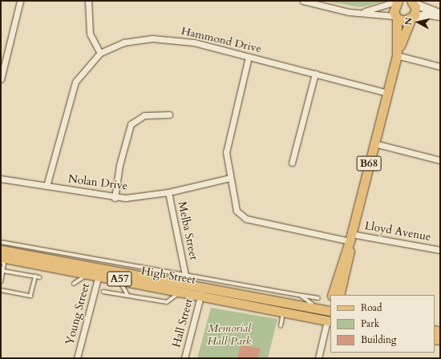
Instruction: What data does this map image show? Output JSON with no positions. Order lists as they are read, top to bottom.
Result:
{
  "streets": {
    "main road": ["B68", "High Street", "A57"],
    "street": [
      "Hammond Drive",
      "Nolan Drive",
      "Melba Street",
      "Lloyd Avenue",
      "Young Street",
      "Hall Street"
    ]
  },
  "crossings": [
    ["Hammond Drive", "B68"],
    ["Hammond Drive", "Nolan Drive"],
    ["B68", "Lloyd Avenue"],
    ["Nolan Drive", "Melba Street"],
    ["Nolan Drive", "Lloyd Avenue"],
    ["High Street", "Young Street"],
    ["High Street", "Hall Street"]
  ],
  "parks": ["Memorial Hall Park"],
  "legend": ["Road", "Park", "Building"],
  "north": "left"
}
